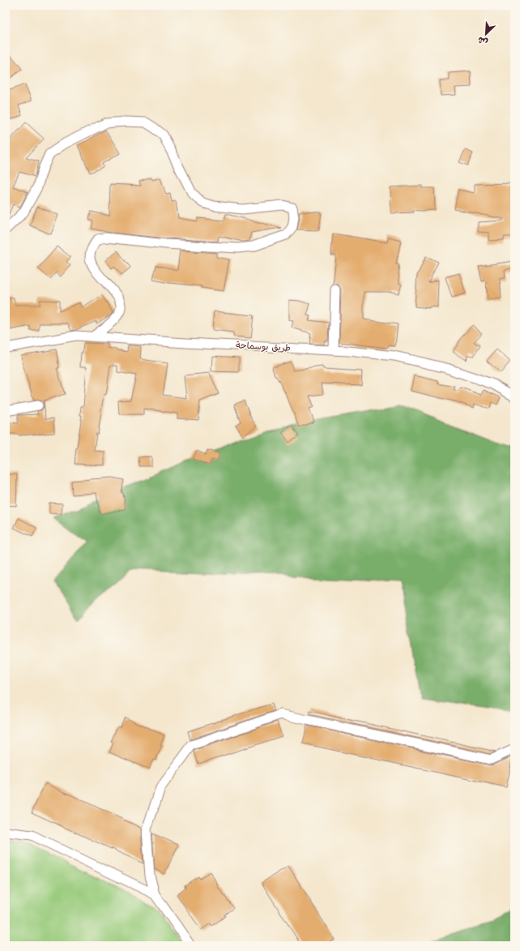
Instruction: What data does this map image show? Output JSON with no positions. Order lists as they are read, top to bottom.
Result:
{
  "streets": {
    "street": ["طريق بوسماحة"]
  },
  "north": "bottom left"
}
